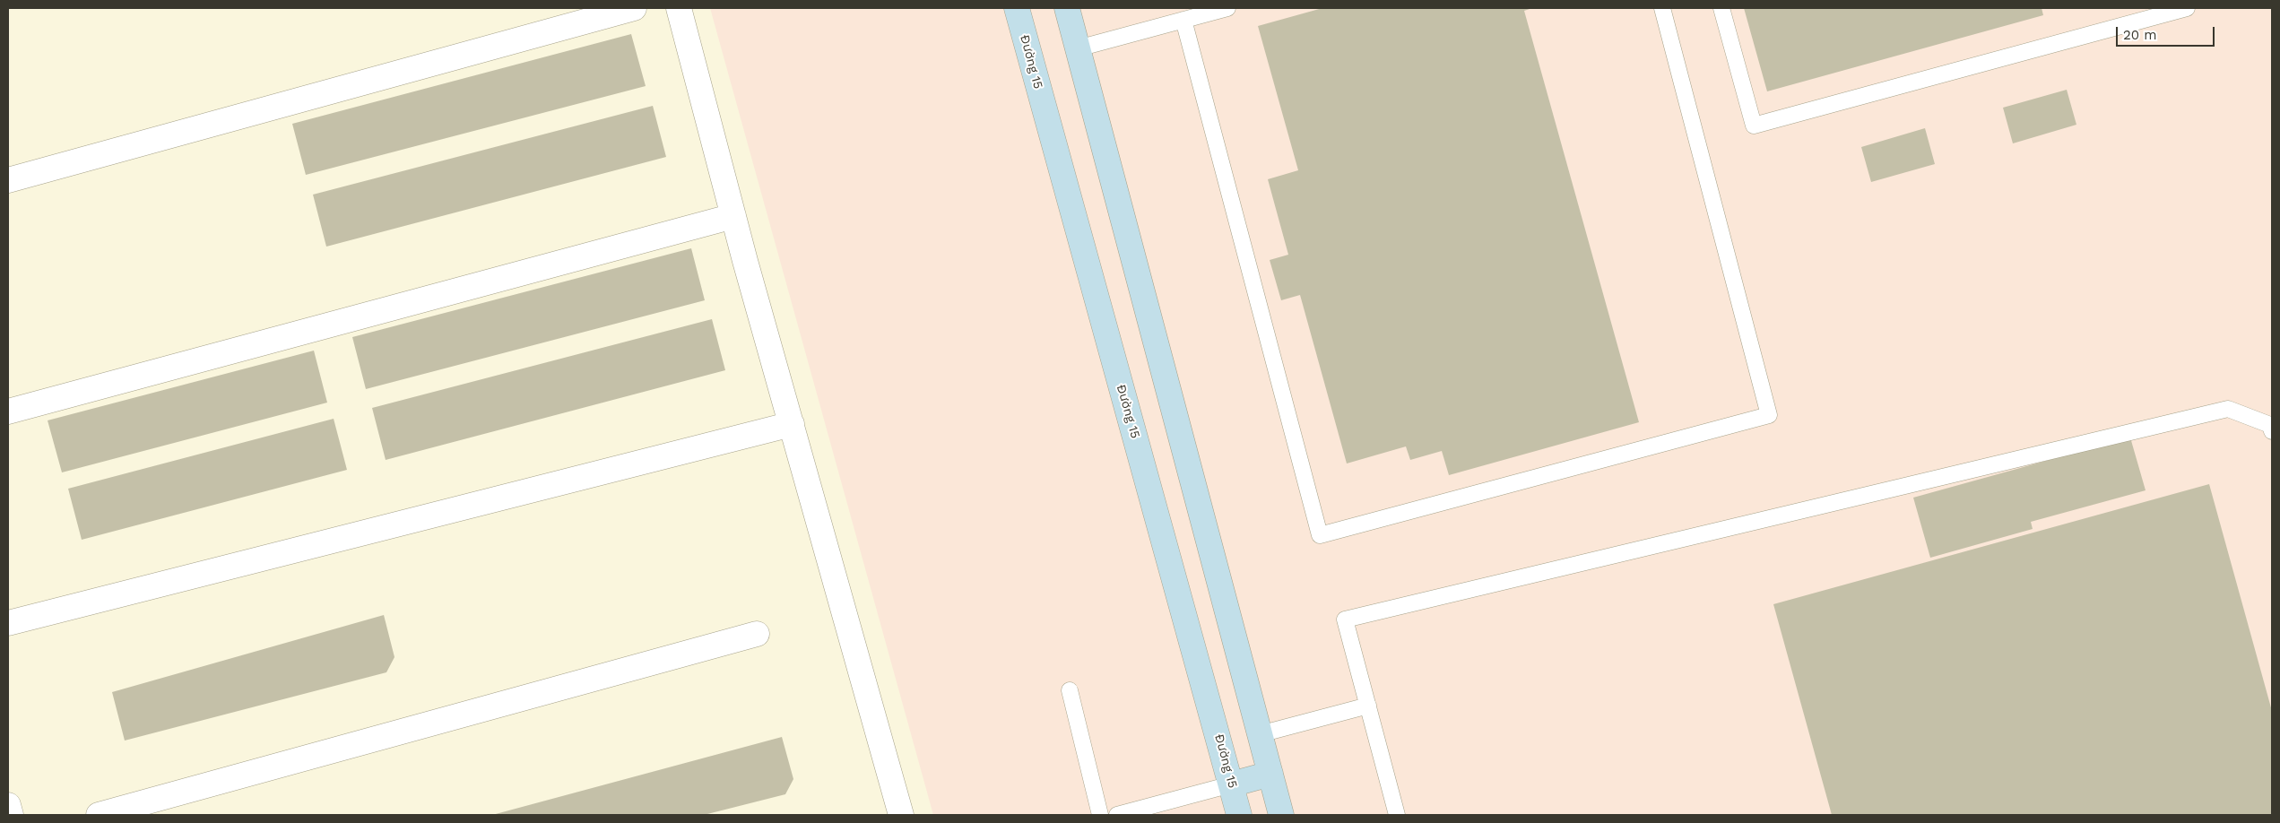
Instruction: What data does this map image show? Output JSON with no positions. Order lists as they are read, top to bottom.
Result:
{
  "streets": {
    "street": ["Đường 15"]
  },
  "scale_bar": "20 m"
}
